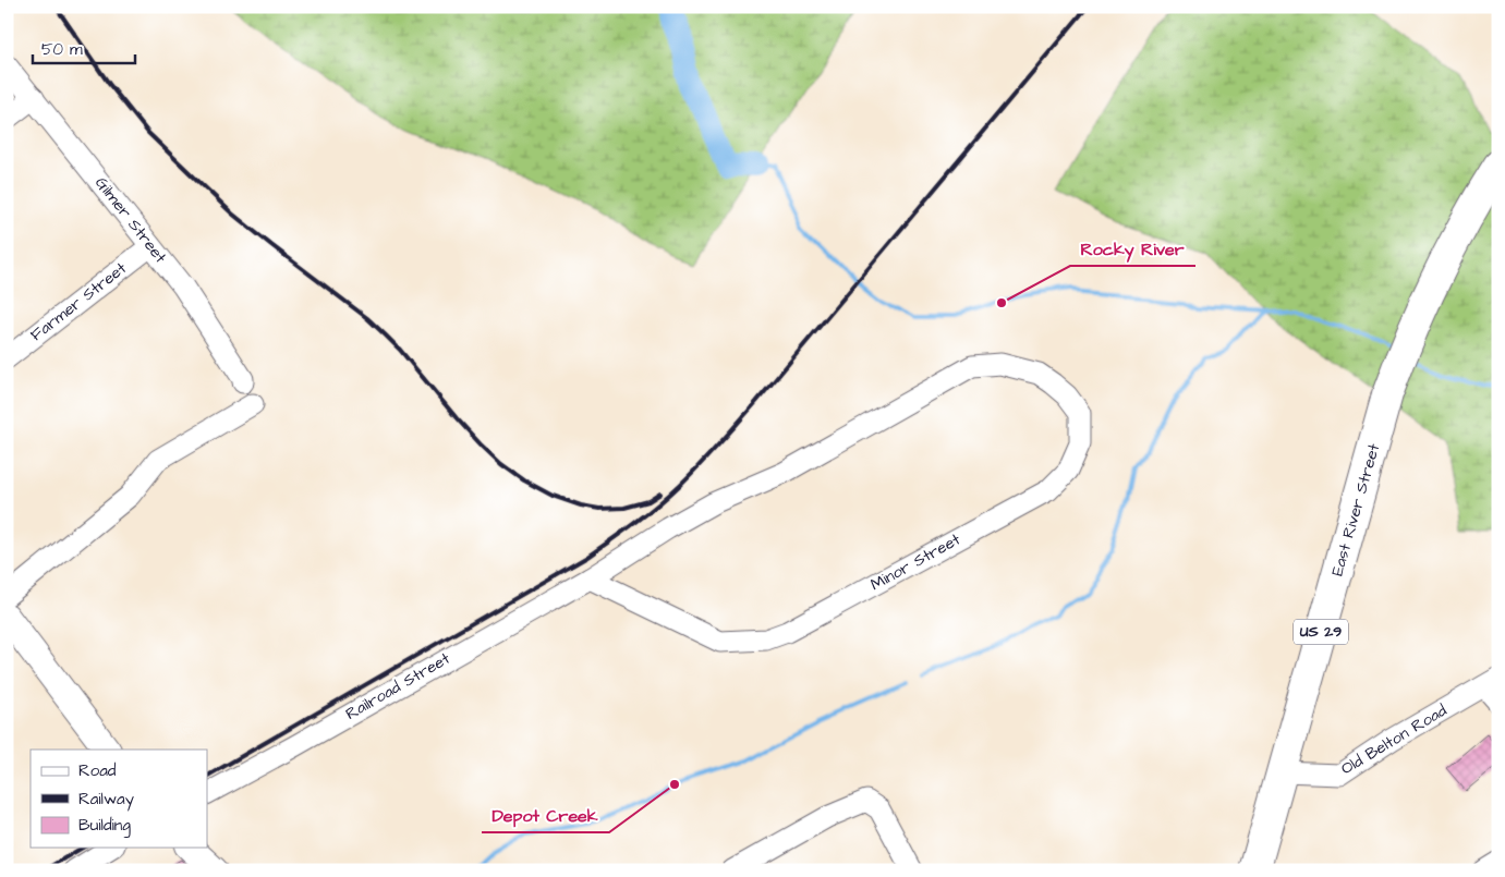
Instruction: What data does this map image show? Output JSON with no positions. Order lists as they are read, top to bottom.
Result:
{
  "streets": {
    "highway": ["East River Street", "US 29"],
    "street": [
      "Gilmer Street",
      "Farmer Street",
      "Minor Street",
      "Railroad Street",
      "Old Belton Road"
    ]
  },
  "crossings": [
    ["Gilmer Street", "Farmer Street"],
    ["East River Street", "Old Belton Road"],
    ["Minor Street", "Railroad Street"]
  ],
  "places": ["Rocky River", "Depot Creek"],
  "legend": ["Road", "Railway", "Building"],
  "scale_bar": "50 m"
}
